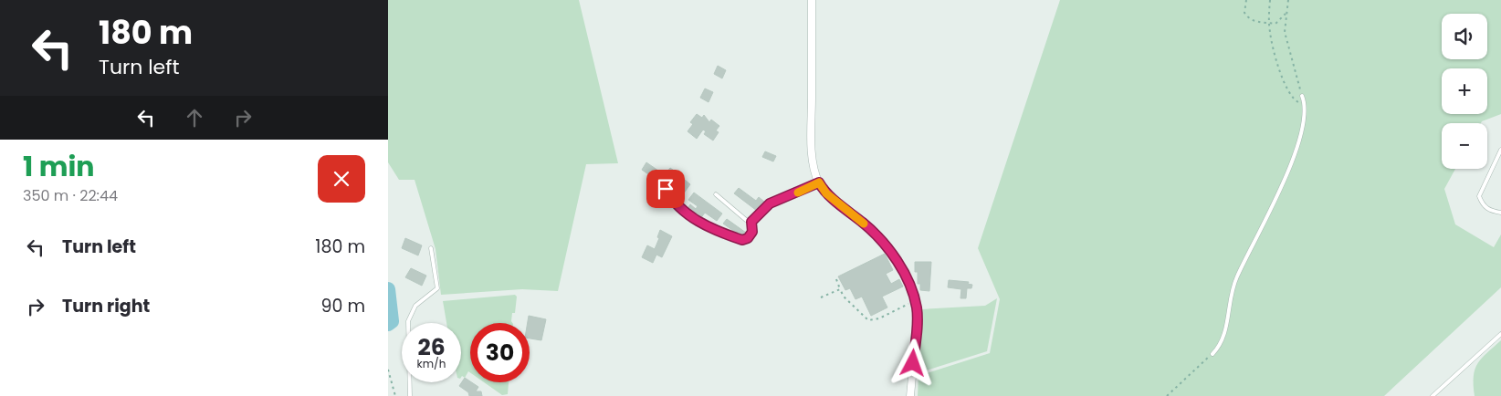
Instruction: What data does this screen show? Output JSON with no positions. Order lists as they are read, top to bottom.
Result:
{
  "page": {
    "turn": ["180 m", "Turn left"],
    "map_buttons": ["+", "−"],
    "heading": ["1 min", "350 m · 22:44"],
    "list": [
      {
        "name": "Turn left",
        "value": "180 m"
      },
      {
        "name": "Turn right",
        "value": "90 m"
      }
    ],
    "speed": "26 km/h",
    "limit": "30"
  }
}
